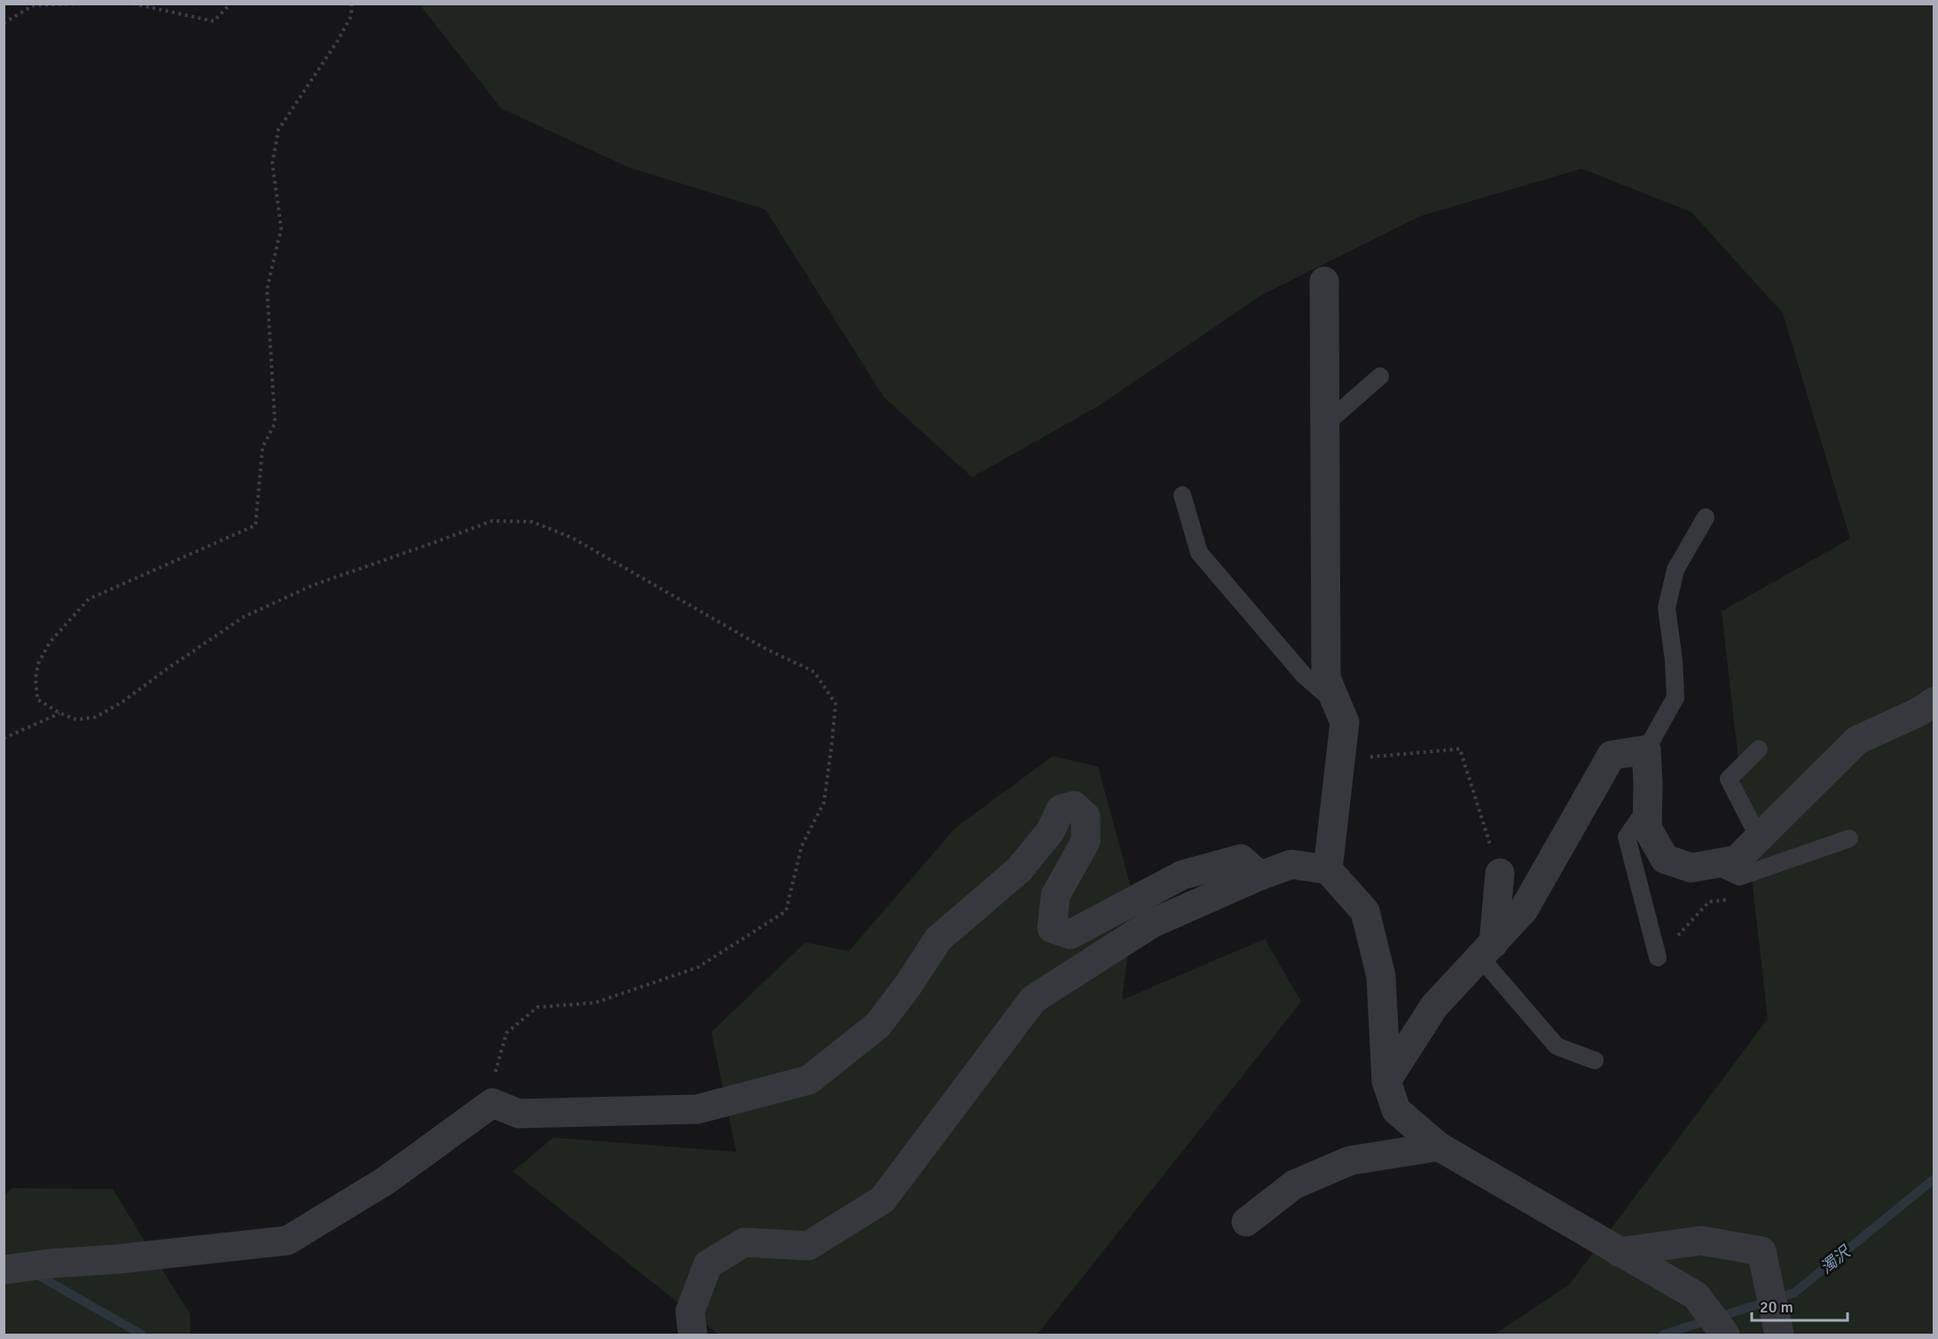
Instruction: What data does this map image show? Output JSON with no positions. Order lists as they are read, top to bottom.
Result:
{
  "water": ["濁沢"],
  "scale_bar": "20 m"
}
